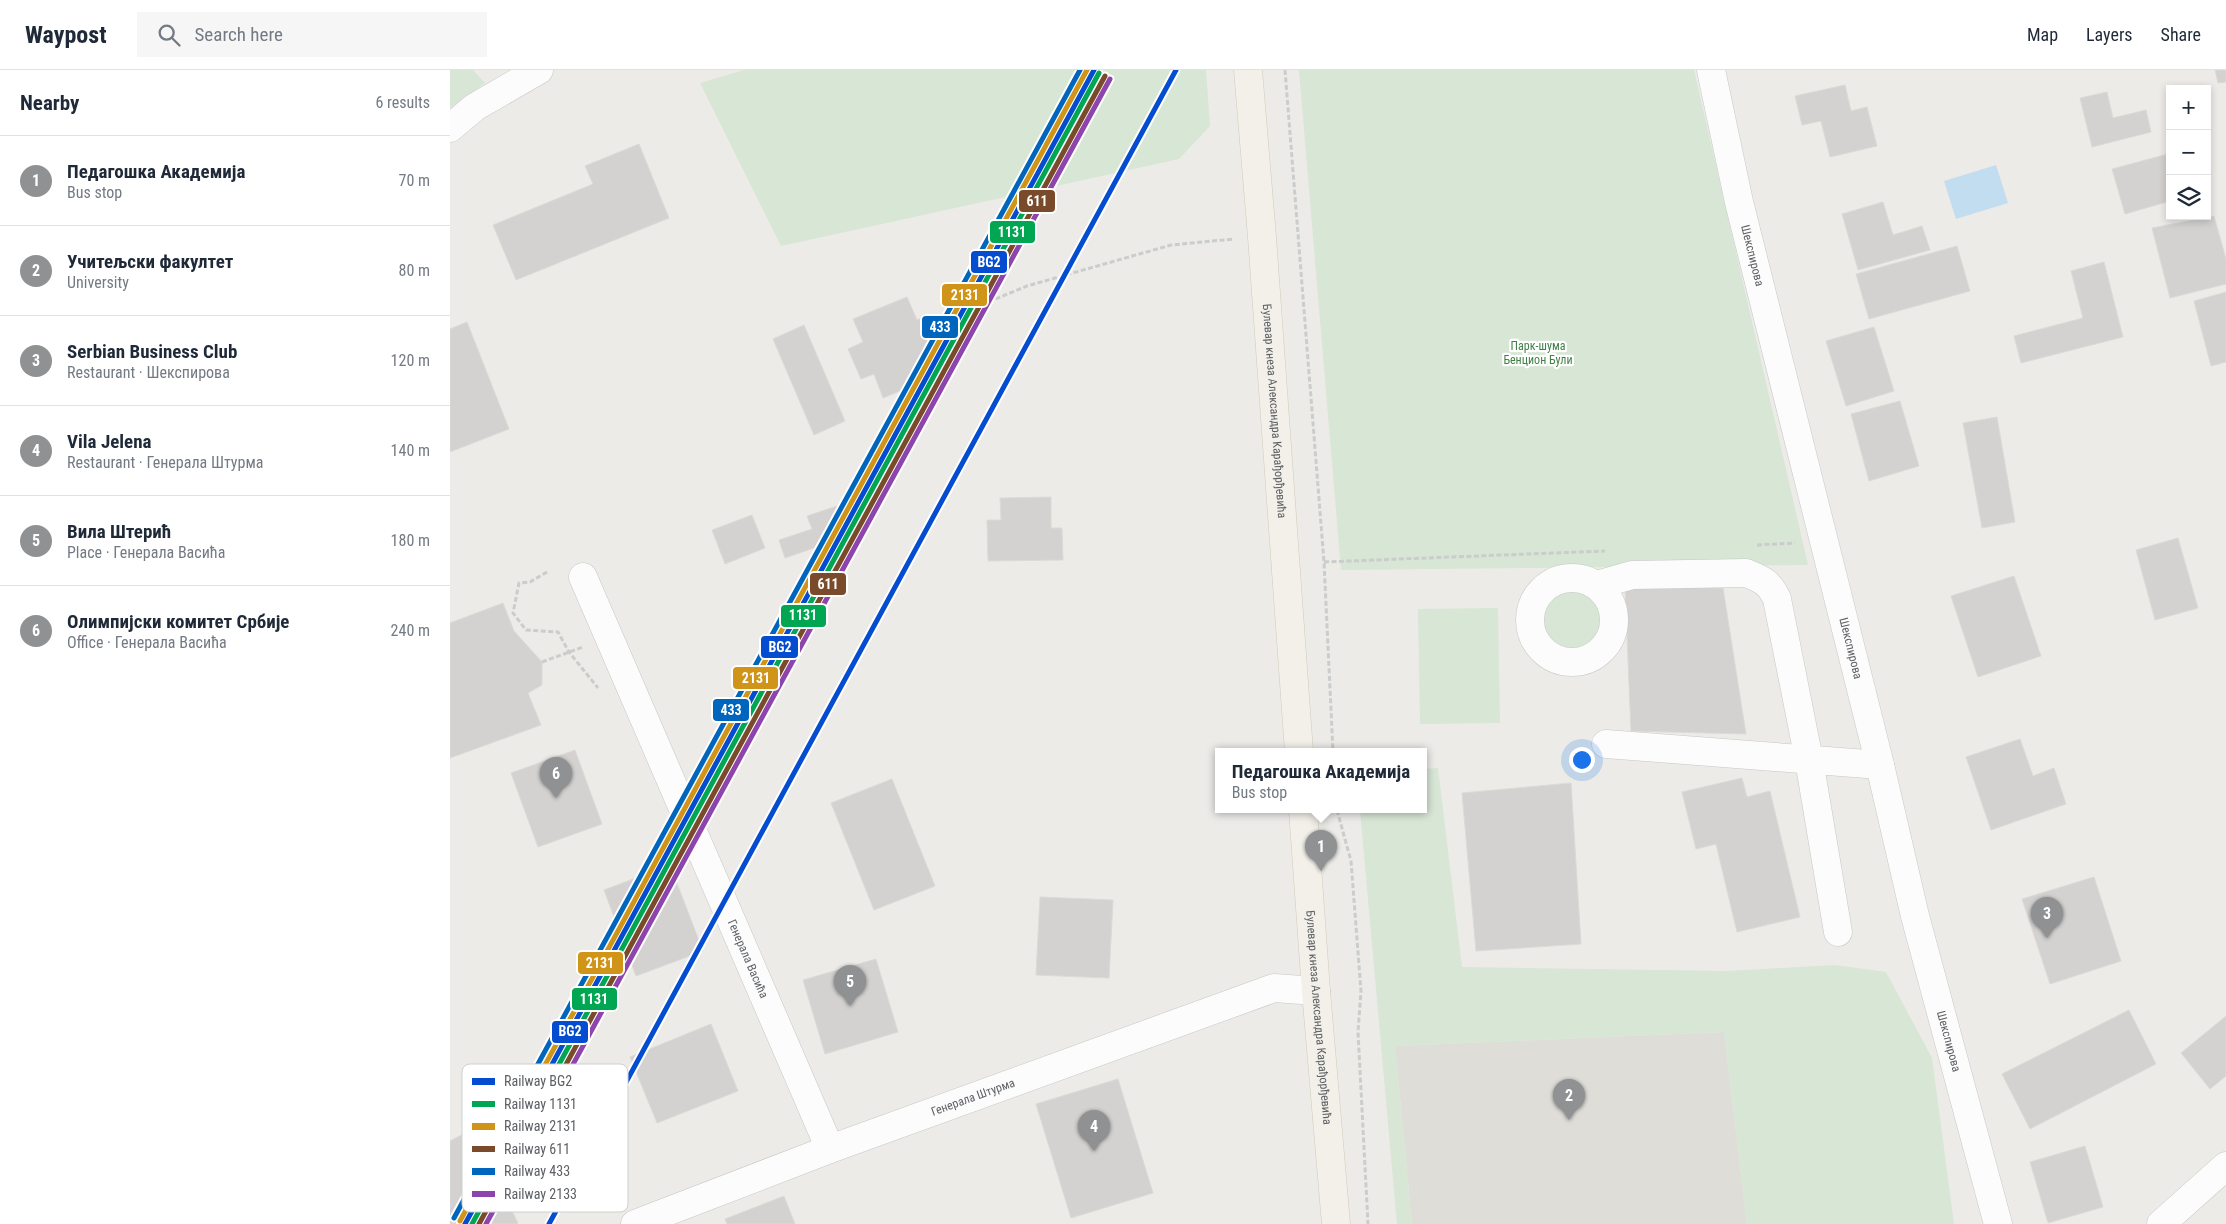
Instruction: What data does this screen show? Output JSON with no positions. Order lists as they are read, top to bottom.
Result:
{
  "streets": {
    "main road": ["Булевар кнеза Александра Карађорђевића"],
    "street": ["Шекспирова", "Генерала Васића", "Генерала Штурма"]
  },
  "crossings": [
    ["Булевар кнеза Александра Карађорђевића", "Генерала Штурма"],
    ["Генерала Васића", "Генерала Штурма"]
  ],
  "parks": ["Парк-шума Бенцион Були"],
  "lines": [
    "rail line BG2",
    "rail line 2131",
    "rail line 433",
    "rail line 1131",
    "rail line 611",
    "rail line 2133"
  ],
  "legend": [
    "Railway BG2",
    "Railway 1131",
    "Railway 2131",
    "Railway 611",
    "Railway 433",
    "Railway 2133"
  ],
  "page": {
    "header": "Waypost",
    "search": "Search here",
    "nav": ["Map", "Layers", "Share"],
    "heading": ["Nearby", "6 results"],
    "map_buttons": ["+", "−"],
    "list": [
      {
        "mark": "1",
        "name": "Педагошка Академија",
        "note": "Bus stop",
        "value": "70 m"
      },
      {
        "mark": "2",
        "name": "Учитељски факултет",
        "note": "University",
        "value": "80 m"
      },
      {
        "mark": "3",
        "name": "Serbian Business Club",
        "note": "Restaurant · Шекспирова",
        "value": "120 m"
      },
      {
        "mark": "4",
        "name": "Vila Jelena",
        "note": "Restaurant · Генерала Штурма",
        "value": "140 m"
      },
      {
        "mark": "5",
        "name": "Вила Штерић",
        "note": "Place · Генерала Васића",
        "value": "180 m"
      },
      {
        "mark": "6",
        "name": "Олимпијски комитет Србије",
        "note": "Office · Генерала Васића",
        "value": "240 m"
      }
    ],
    "popup": ["Педагошка Академија", "Bus stop"],
    "pins": [
      "6",
      "1",
      "3",
      "5",
      "2",
      "4"
    ]
  }
}
